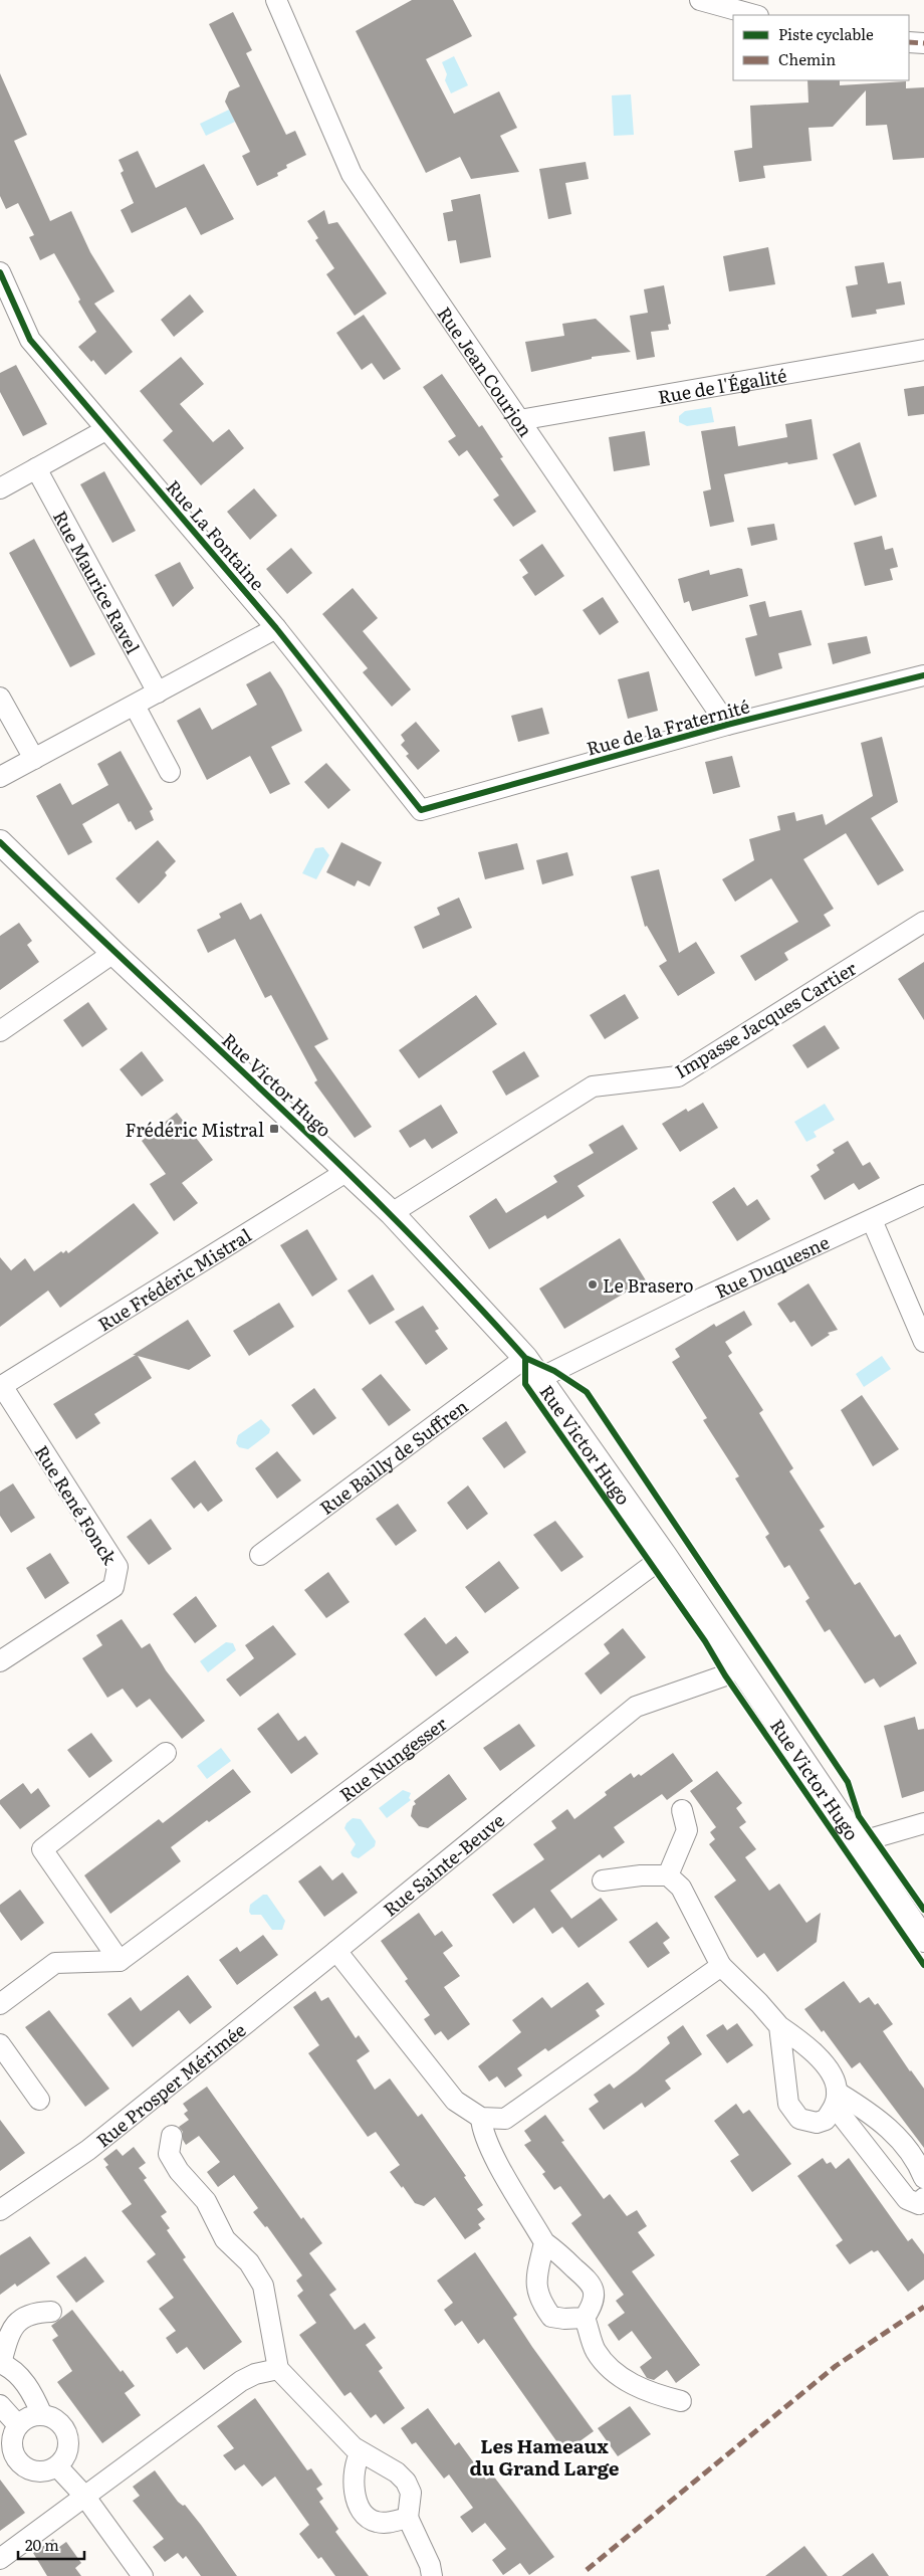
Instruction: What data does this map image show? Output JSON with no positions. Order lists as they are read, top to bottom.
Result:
{
  "streets": {
    "street": [
      "Rue Jean Courjon",
      "Rue de l'Égalité",
      "Rue La Fontaine",
      "Rue Maurice Ravel",
      "Rue de la Fraternité",
      "Impasse Jacques Cartier",
      "Rue Victor Hugo",
      "Rue Duquesne",
      "Rue Frédéric Mistral",
      "Rue Bailly de Suffren",
      "Rue René Fonck",
      "Rue Nungesser",
      "Rue Sainte-Beuve",
      "Rue Prosper Mérimée"
    ]
  },
  "crossings": [
    ["Rue Jean Courjon", "Rue de l'Égalité"],
    ["Rue Jean Courjon", "Rue de la Fraternité"],
    ["Rue La Fontaine", "Rue de la Fraternité"],
    ["Impasse Jacques Cartier", "Rue Victor Hugo"],
    ["Rue Victor Hugo", "Rue Duquesne"],
    ["Rue Victor Hugo", "Rue Frédéric Mistral"],
    ["Rue Victor Hugo", "Rue Bailly de Suffren"],
    ["Rue Victor Hugo", "Rue Nungesser"],
    ["Rue Victor Hugo", "Rue Sainte-Beuve"],
    ["Rue Frédéric Mistral", "Rue René Fonck"],
    ["Rue Sainte-Beuve", "Rue Prosper Mérimée"]
  ],
  "districts": ["Les Hameaux du Grand Large"],
  "places": {
    "transit": ["Frédéric Mistral"],
    "other": ["Le Brasero"]
  },
  "legend": ["Piste cyclable", "Chemin"],
  "scale_bar": "20 m"
}
